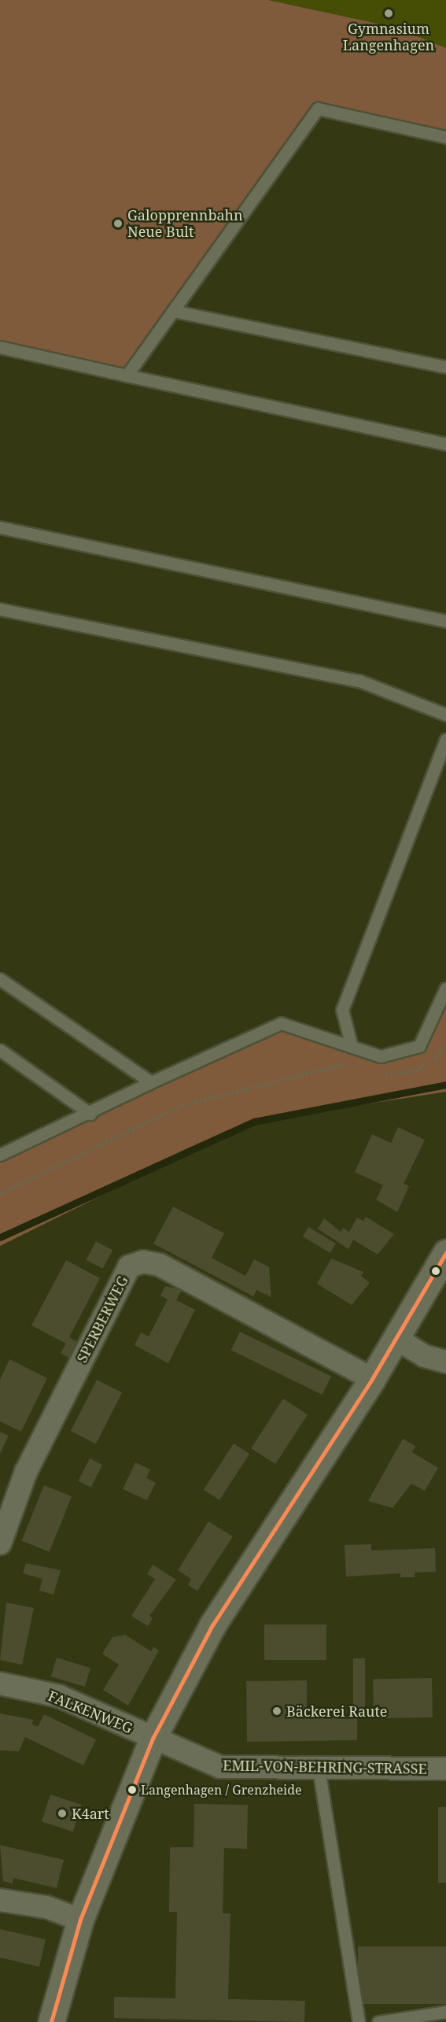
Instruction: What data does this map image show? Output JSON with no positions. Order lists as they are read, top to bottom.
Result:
{
  "streets": {
    "street": ["SPERBERWEG", "FALKENWEG", "EMIL-VON-BEHRING-STRASSE"]
  },
  "crossings": [
    ["FALKENWEG", "EMIL-VON-BEHRING-STRASSE"]
  ],
  "places": [
    "Gymnasium Langenhagen",
    "Galopprennbahn Neue Bult",
    "Bäckerei Raute",
    "Langenhagen / Grenzheide",
    "K4art"
  ]
}
